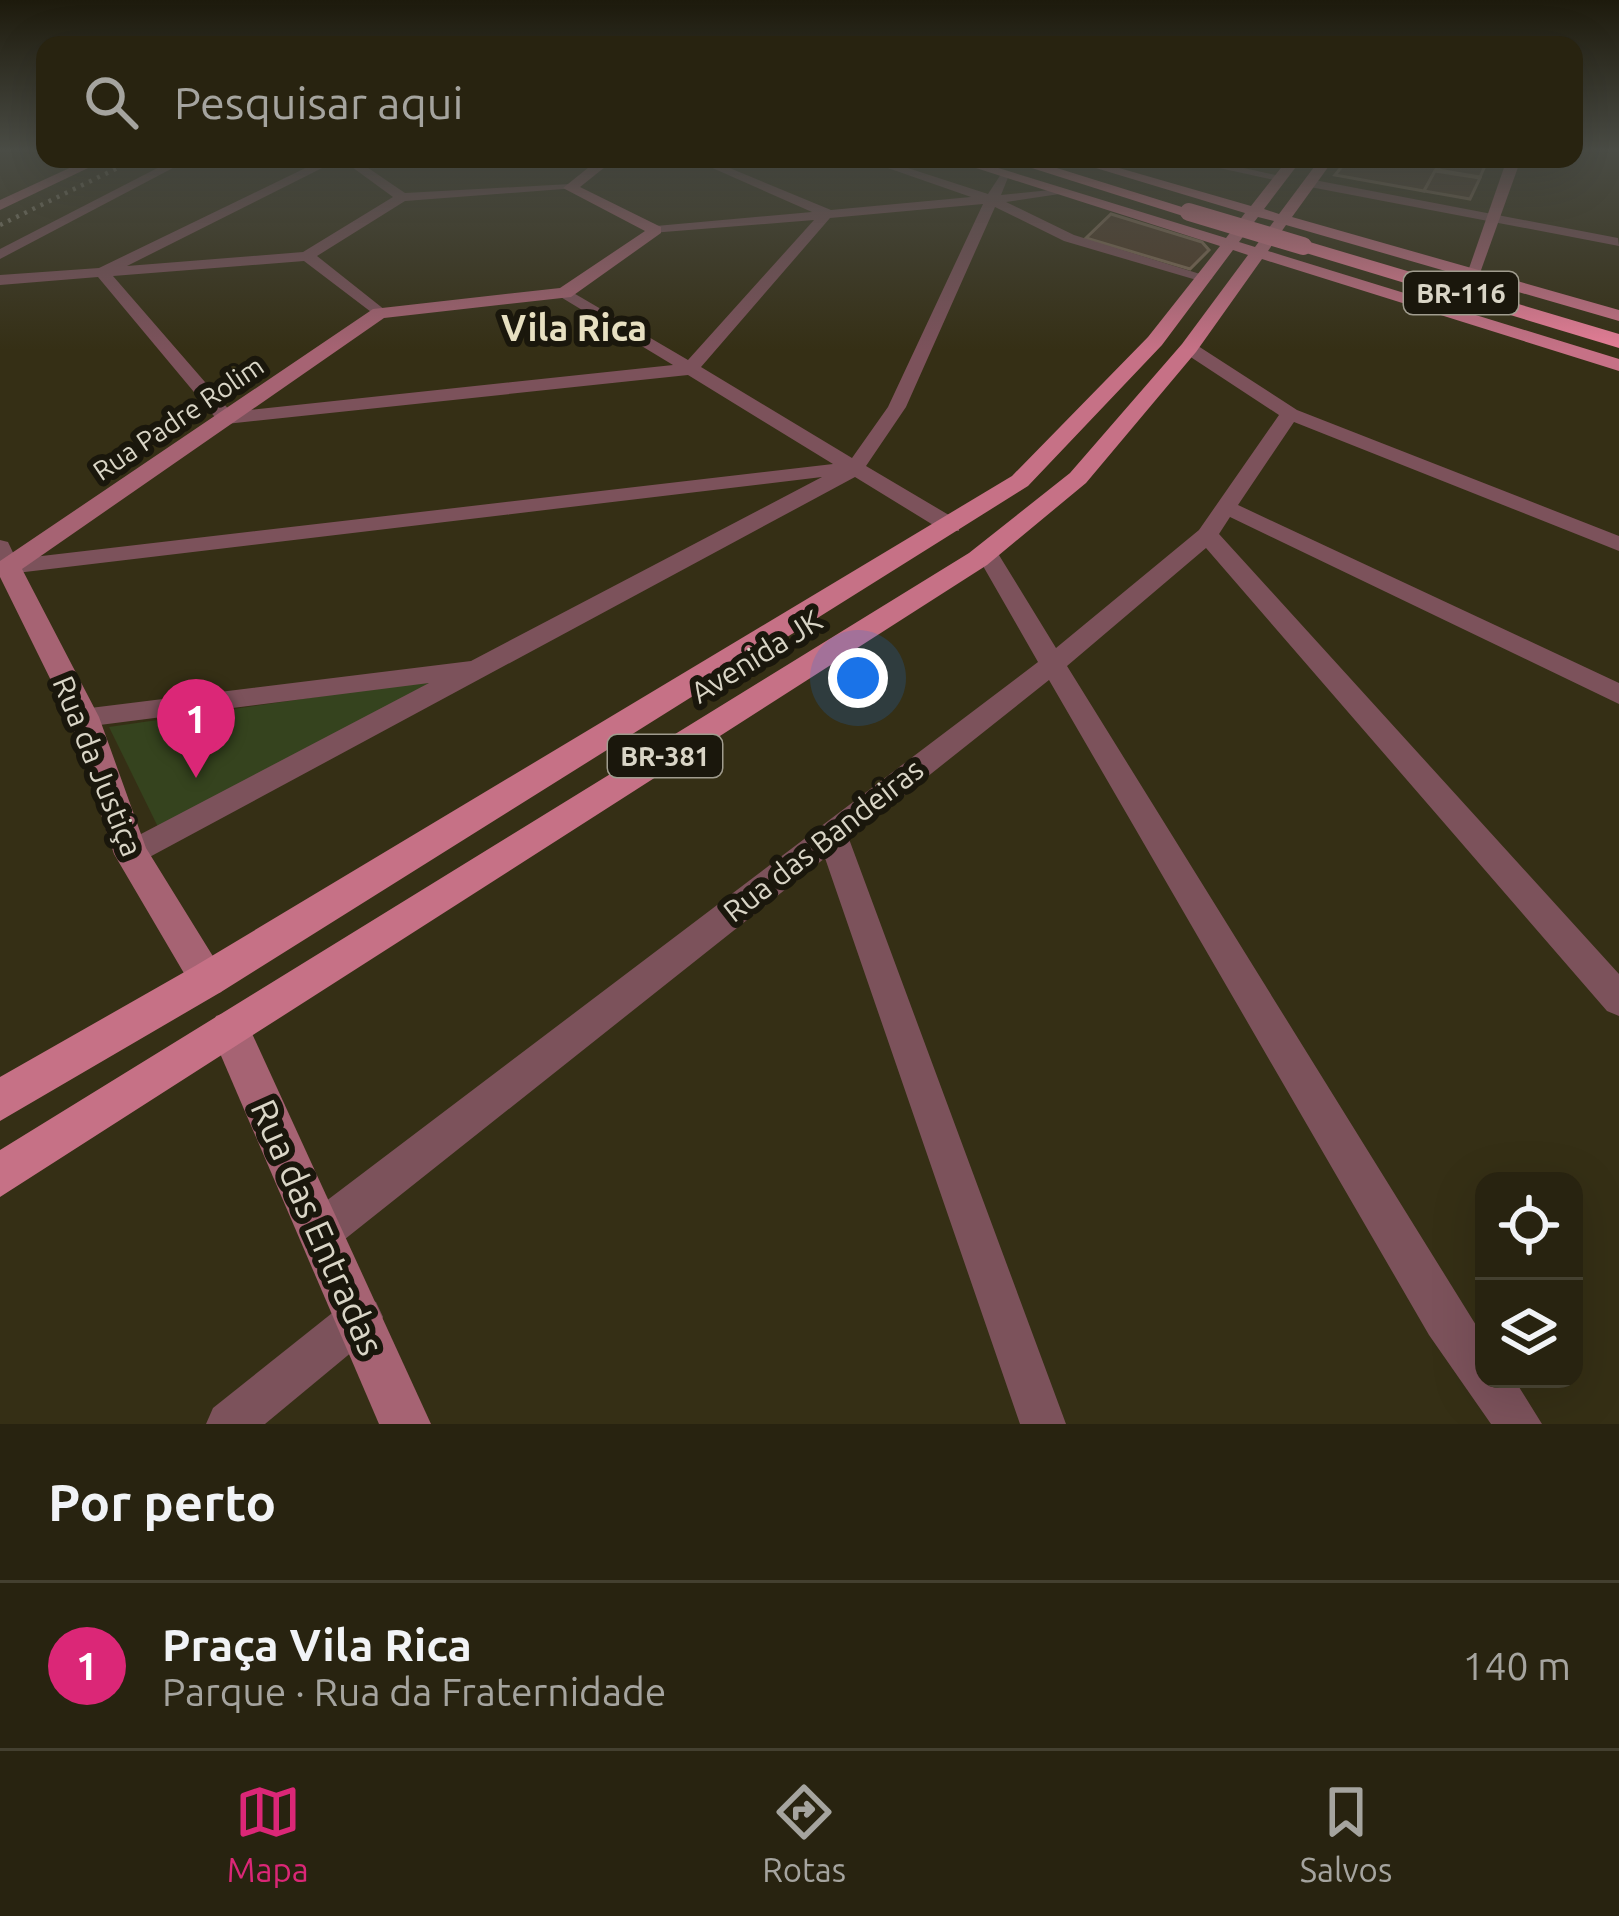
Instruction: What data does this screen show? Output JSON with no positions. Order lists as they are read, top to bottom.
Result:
{
  "streets": {
    "highway": ["BR-116"],
    "main road": ["Avenida JK", "BR-381"],
    "street": [
      "Rua Padre Rolim",
      "Rua da Justiça",
      "Rua das Bandeiras",
      "Rua das Entradas"
    ]
  },
  "crossings": [
    ["Rua Padre Rolim", "Rua da Justiça"],
    ["Avenida JK", "Rua da Justiça"],
    ["Avenida JK", "Rua das Entradas"],
    ["Rua das Bandeiras", "Rua das Entradas"]
  ],
  "districts": ["Vila Rica"],
  "page": {
    "search": "Pesquisar aqui",
    "pins": "1",
    "heading": "Por perto",
    "list": [
      {
        "mark": "1",
        "name": "Praça Vila Rica",
        "note": "Parque · Rua da Fraternidade",
        "value": "140 m"
      }
    ],
    "nav": ["Mapa", "Rotas", "Salvos"]
  }
}
